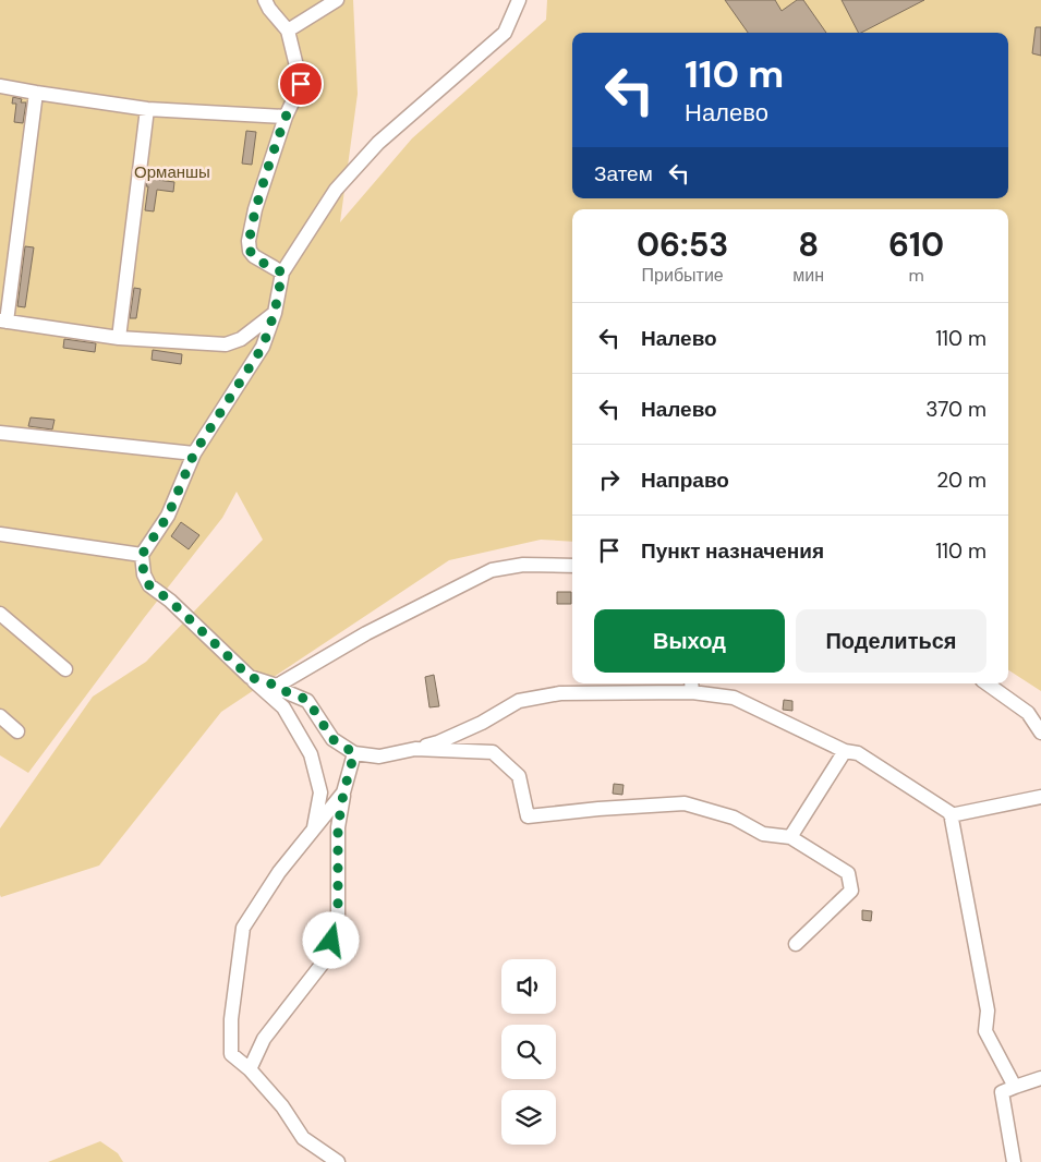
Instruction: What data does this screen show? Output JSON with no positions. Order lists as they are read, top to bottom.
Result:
{
  "parks": ["Орманшы"],
  "page": {
    "turn": ["110 m", "Налево"],
    "then": "Затем",
    "eta": [
      "06:53",
      "Прибытие",
      "8",
      "мин",
      "610",
      "m"
    ],
    "list": [
      {
        "name": "Налево",
        "value": "110 m"
      },
      {
        "name": "Налево",
        "value": "370 m"
      },
      {
        "name": "Направо",
        "value": "20 m"
      },
      {
        "name": "Пункт назначения",
        "value": "110 m"
      }
    ],
    "buttons": ["Выход", "Поделиться"]
  }
}
